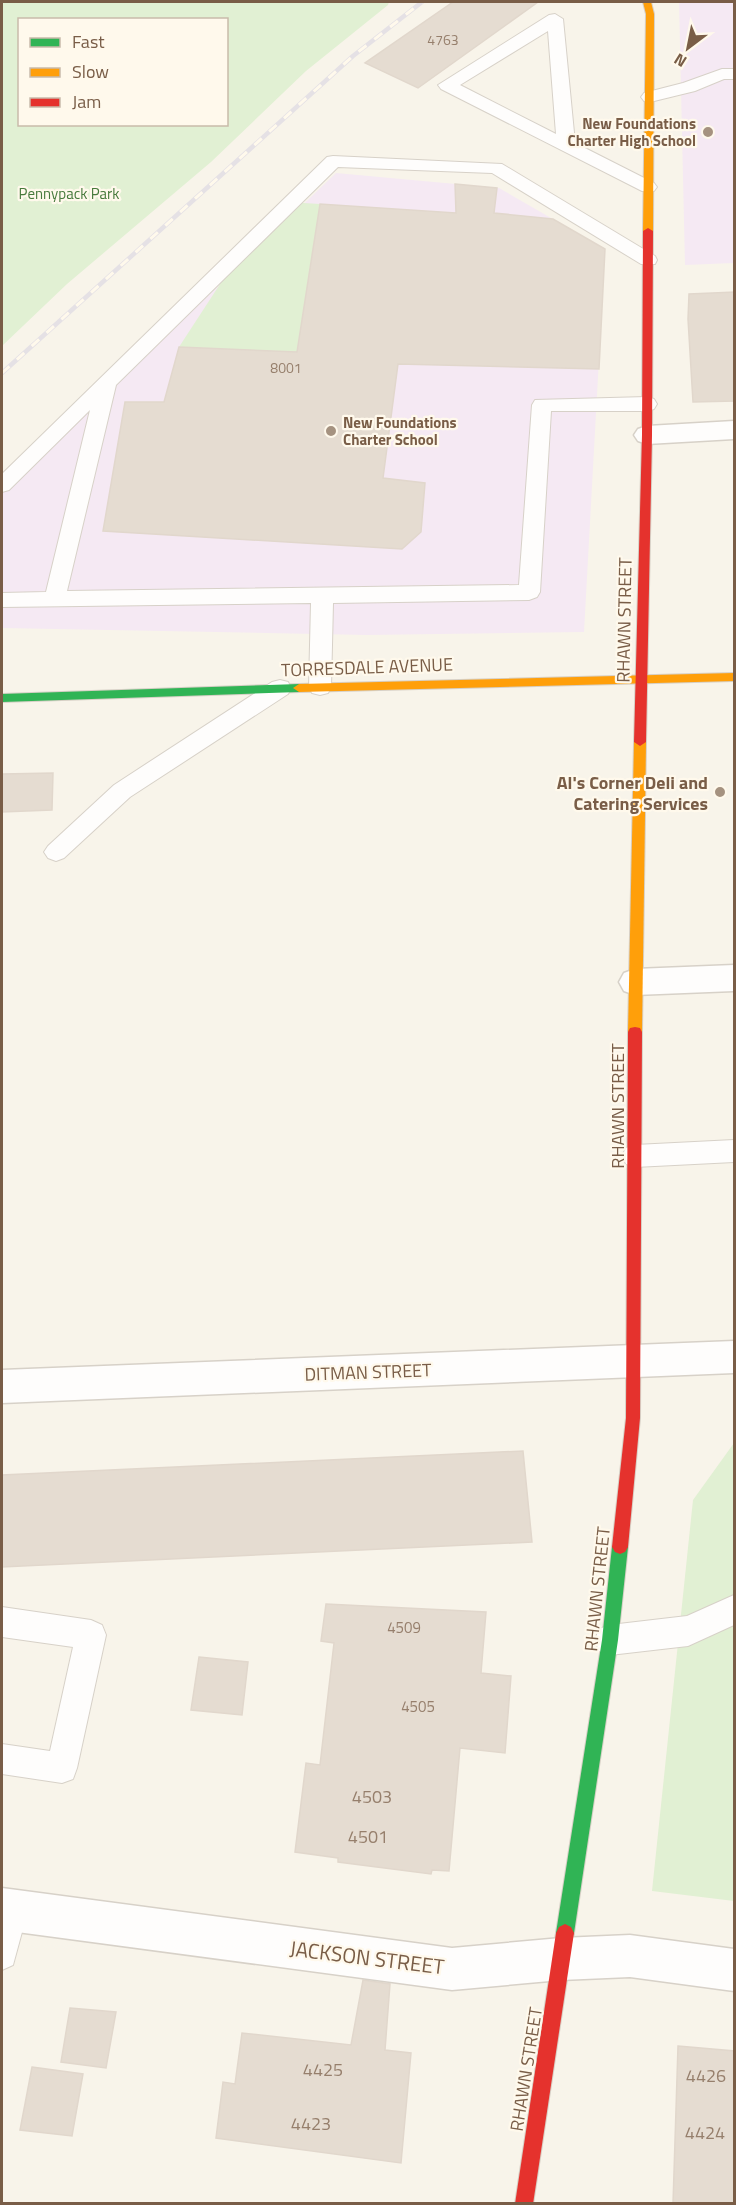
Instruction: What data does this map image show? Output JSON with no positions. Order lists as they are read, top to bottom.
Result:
{
  "streets": {
    "main road": ["RHAWN STREET", "TORRESDALE AVENUE"],
    "street": ["DITMAN STREET", "JACKSON STREET"]
  },
  "crossings": [
    ["RHAWN STREET", "TORRESDALE AVENUE"],
    ["RHAWN STREET", "DITMAN STREET"],
    ["RHAWN STREET", "JACKSON STREET"]
  ],
  "parks": ["Pennypack Park"],
  "places": ["New Foundations Charter High School", "New Foundations Charter School", "Al's Corner Deli and Catering Services"],
  "house_numbers": [
    "4763",
    "8001",
    "4509",
    "4505",
    "4503",
    "4501",
    "4425",
    "4426",
    "4423",
    "4424"
  ],
  "legend": ["Fast", "Slow", "Jam"],
  "north": "bottom left"
}
